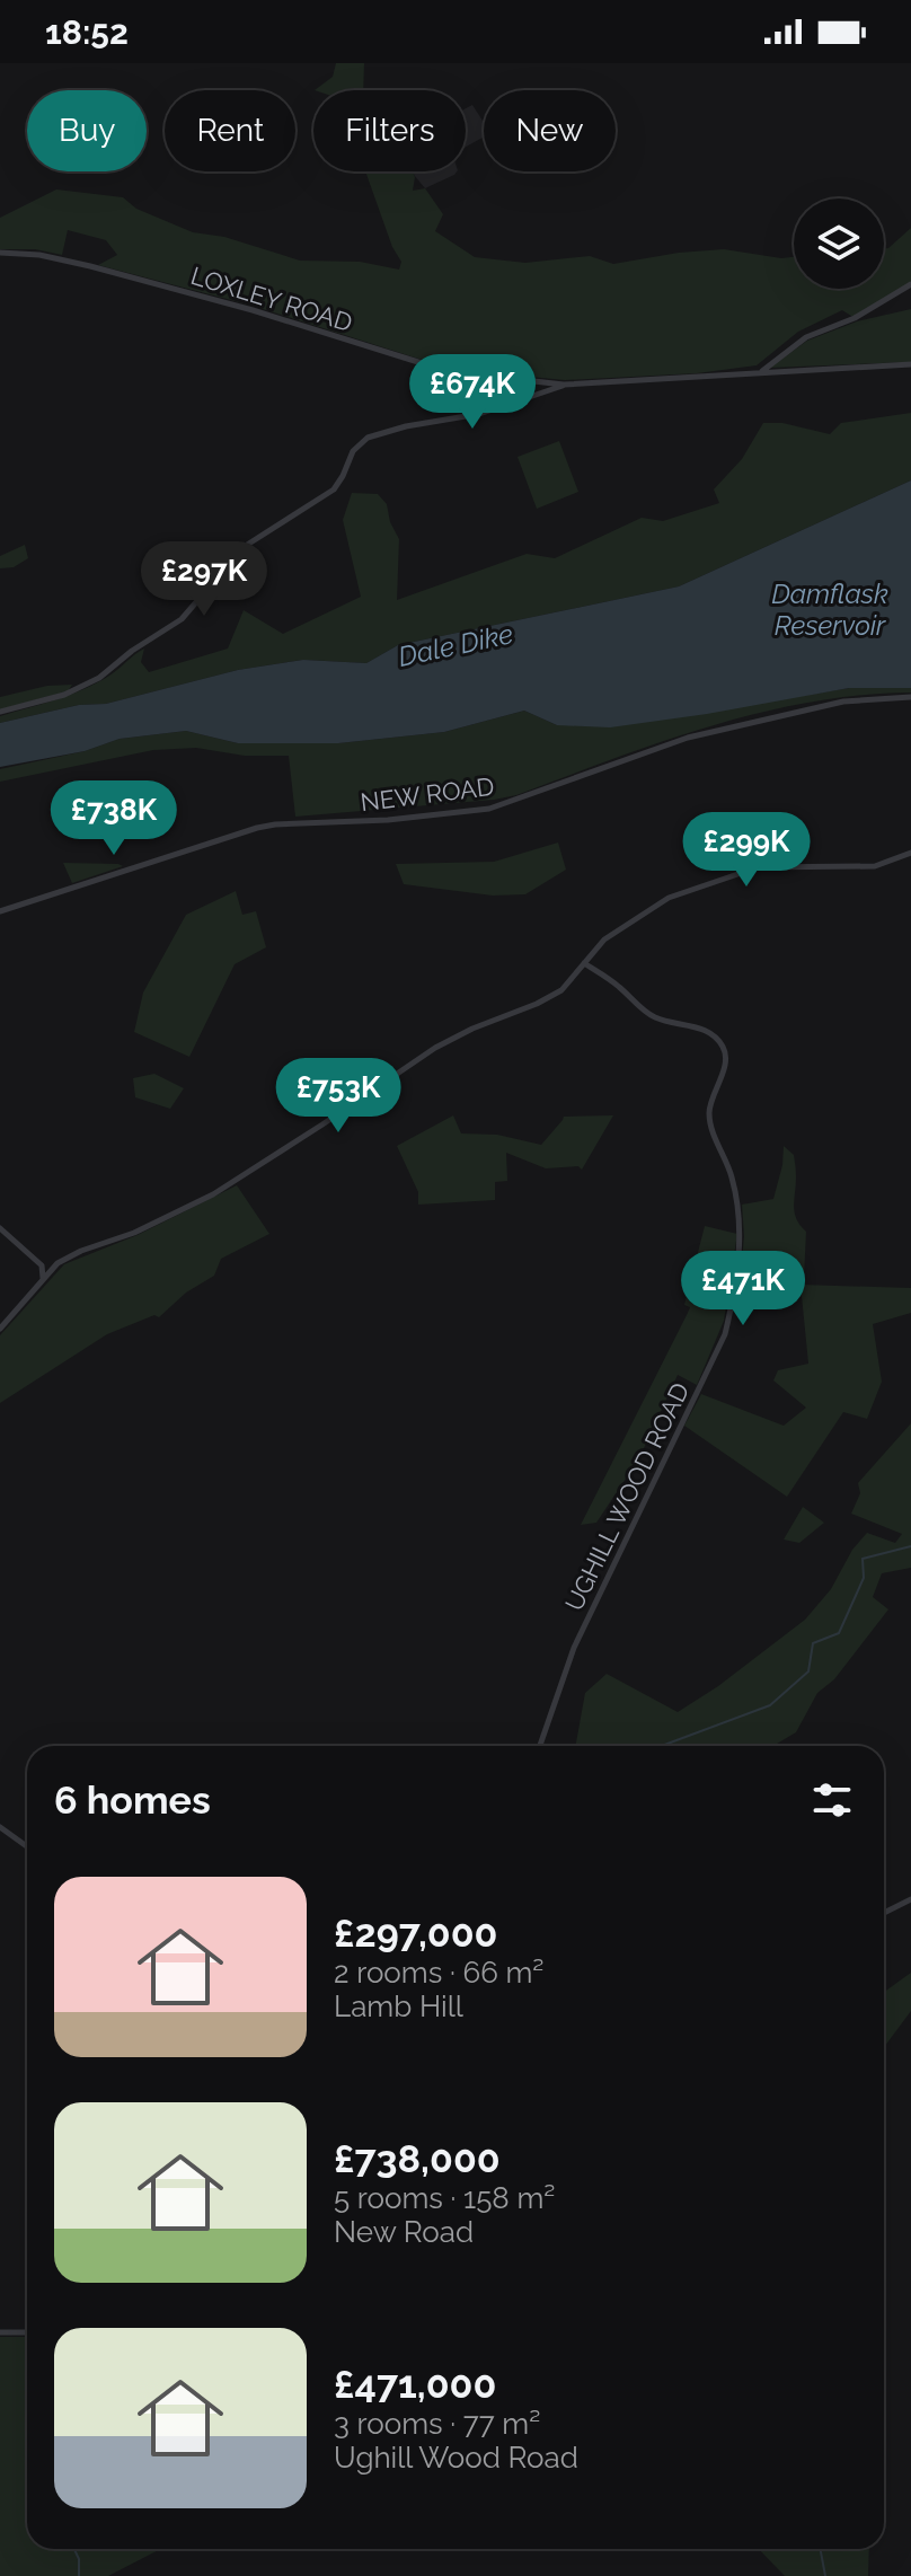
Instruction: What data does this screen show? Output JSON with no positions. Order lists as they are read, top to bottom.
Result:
{
  "streets": {
    "street": ["LOXLEY ROAD", "NEW ROAD", "UGHILL WOOD ROAD"]
  },
  "water": ["Damflask Reservoir", "Dale Dike"],
  "page": {
    "status": "18:52",
    "chip": [
      "Buy",
      "Rent",
      "Filters",
      "New"
    ],
    "price": [
      "£674K",
      "£297K",
      "£738K",
      "£299K",
      "£753K",
      "£471K"
    ],
    "heading": "6 homes",
    "list": [
      {
        "name": "£297,000",
        "note": "2 rooms · 66 m² · Lamb Hill"
      },
      {
        "name": "£738,000",
        "note": "5 rooms · 158 m² · New Road"
      },
      {
        "name": "£471,000",
        "note": "3 rooms · 77 m² · Ughill Wood Road"
      }
    ]
  }
}
